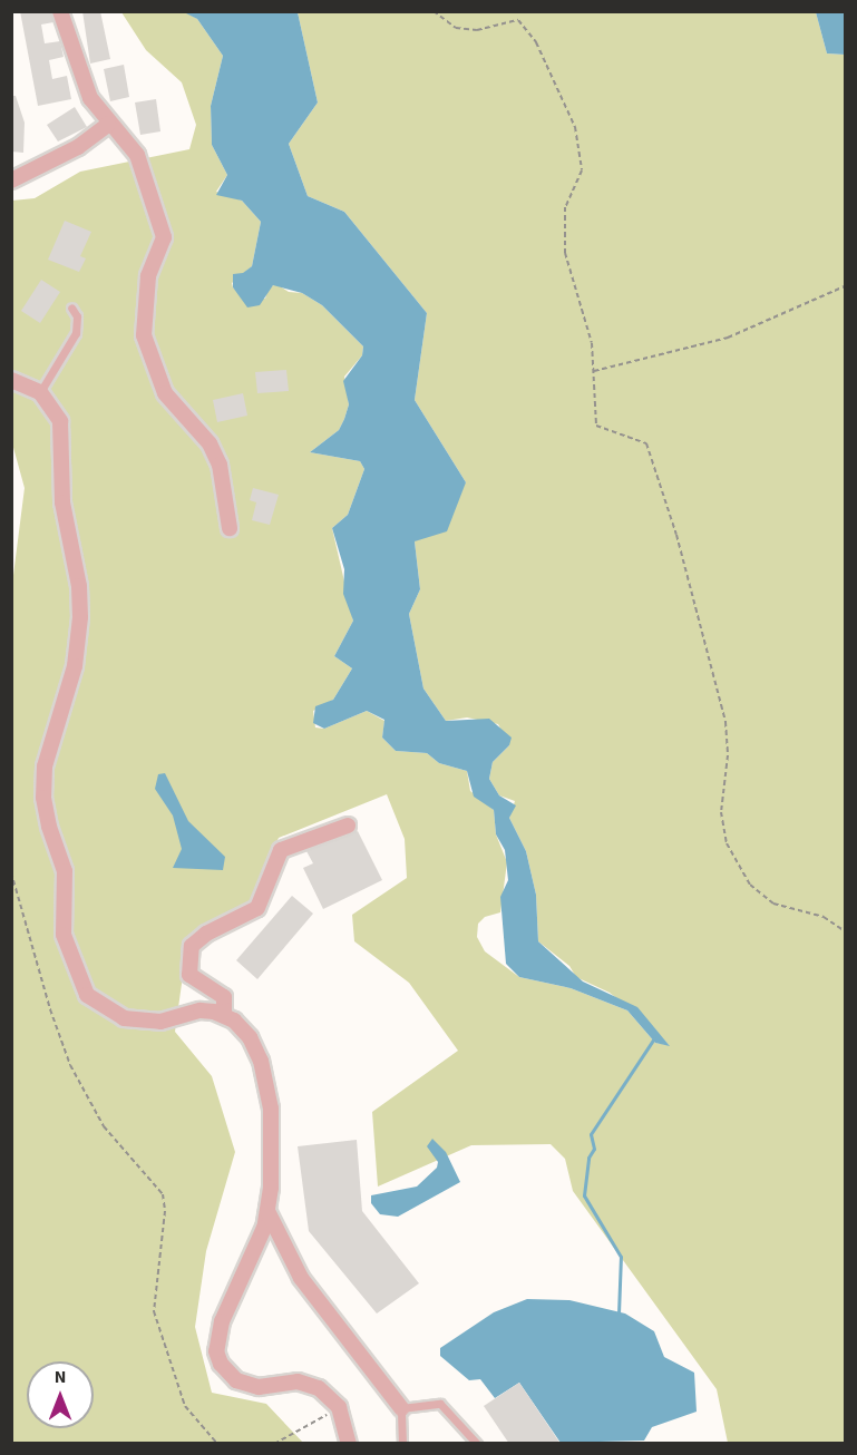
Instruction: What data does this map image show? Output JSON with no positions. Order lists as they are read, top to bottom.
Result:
{
  "north": "top"
}
